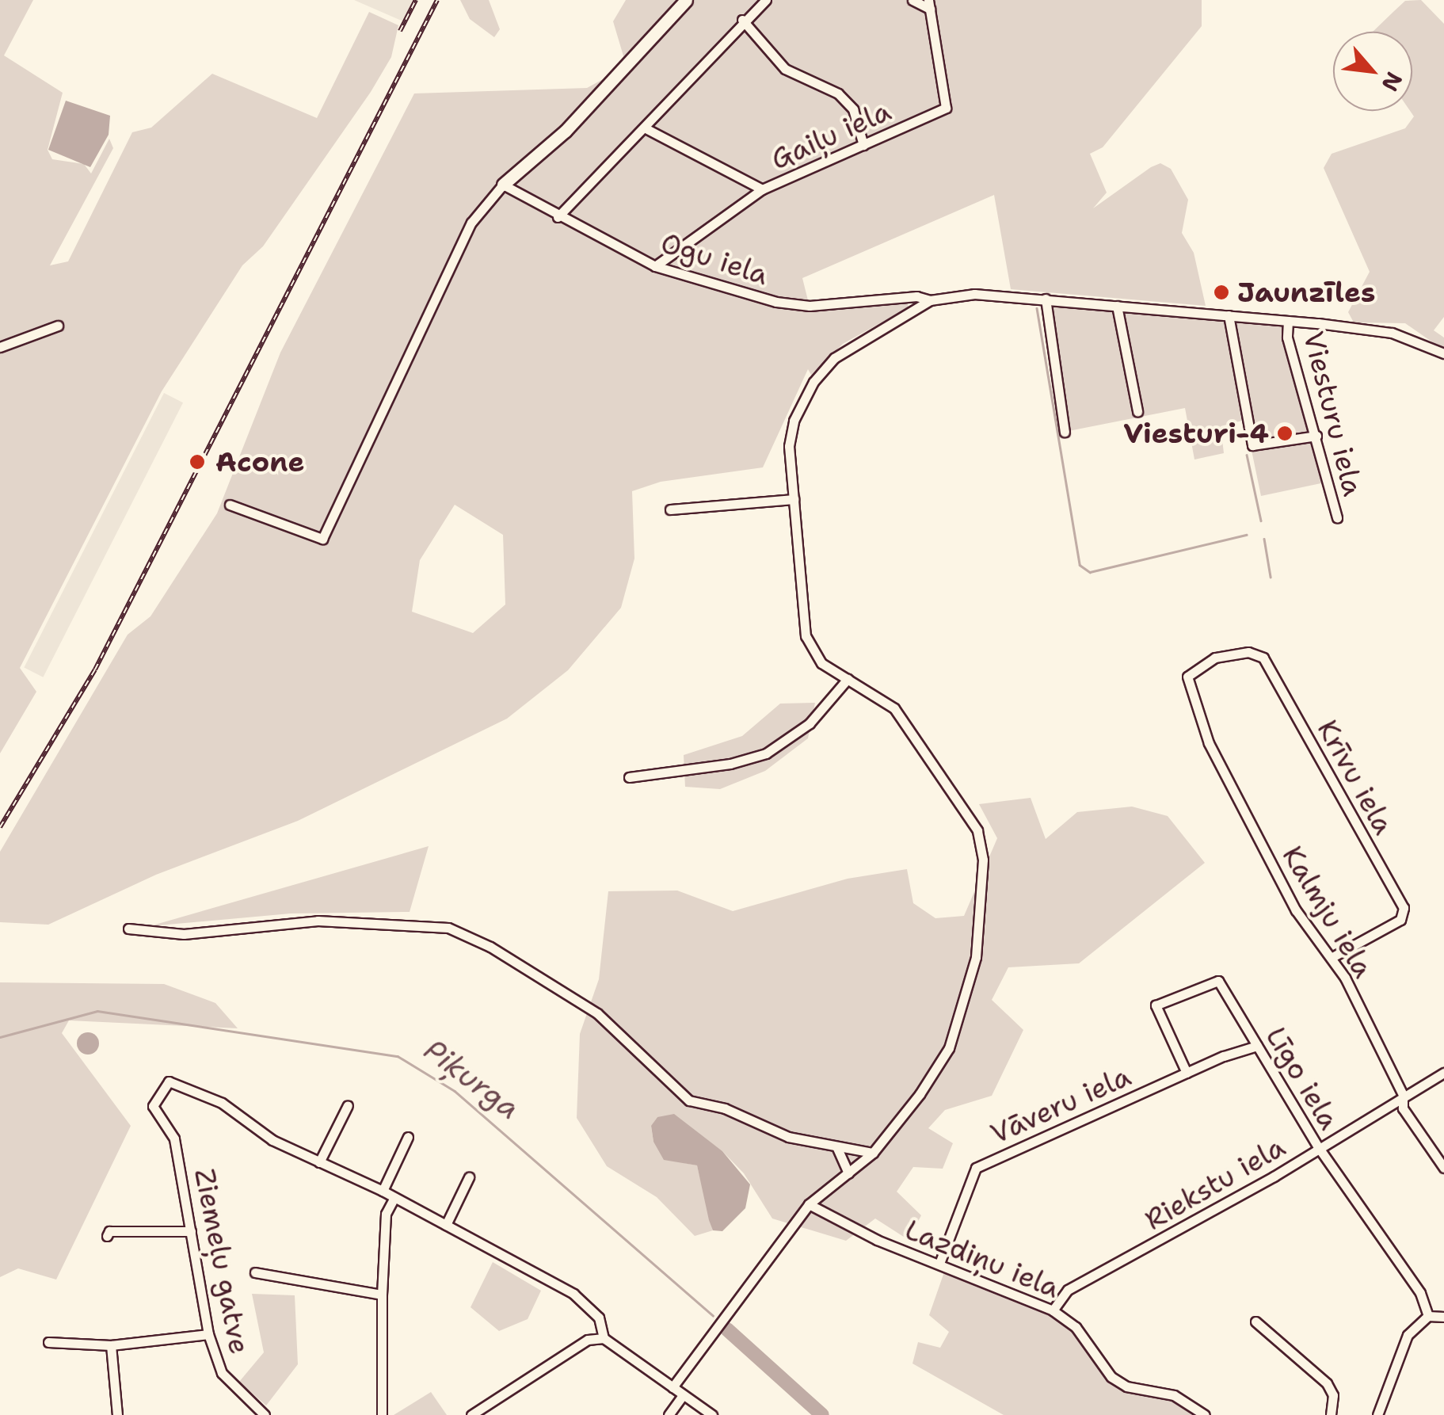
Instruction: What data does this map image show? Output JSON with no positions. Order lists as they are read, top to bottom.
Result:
{
  "streets": {
    "street": [
      "Gaiļu iela",
      "Ogu iela",
      "Viesturu iela",
      "Krīvu iela",
      "Kalmju iela",
      "Līgo iela",
      "Vāveru iela",
      "Riekstu iela",
      "Lazdiņu iela",
      "Ziemeļu gatve"
    ]
  },
  "crossings": [
    ["Gaiļu iela", "Ogu iela"],
    ["Ogu iela", "Viesturu iela"],
    ["Krīvu iela", "Kalmju iela"],
    ["Kalmju iela", "Riekstu iela"],
    ["Līgo iela", "Vāveru iela"],
    ["Līgo iela", "Riekstu iela"],
    ["Vāveru iela", "Lazdiņu iela"],
    ["Riekstu iela", "Lazdiņu iela"]
  ],
  "water": ["Piķurga"],
  "places": ["Jaunzīles", "Viesturi-4", "Acone"],
  "north": "bottom right"
}
